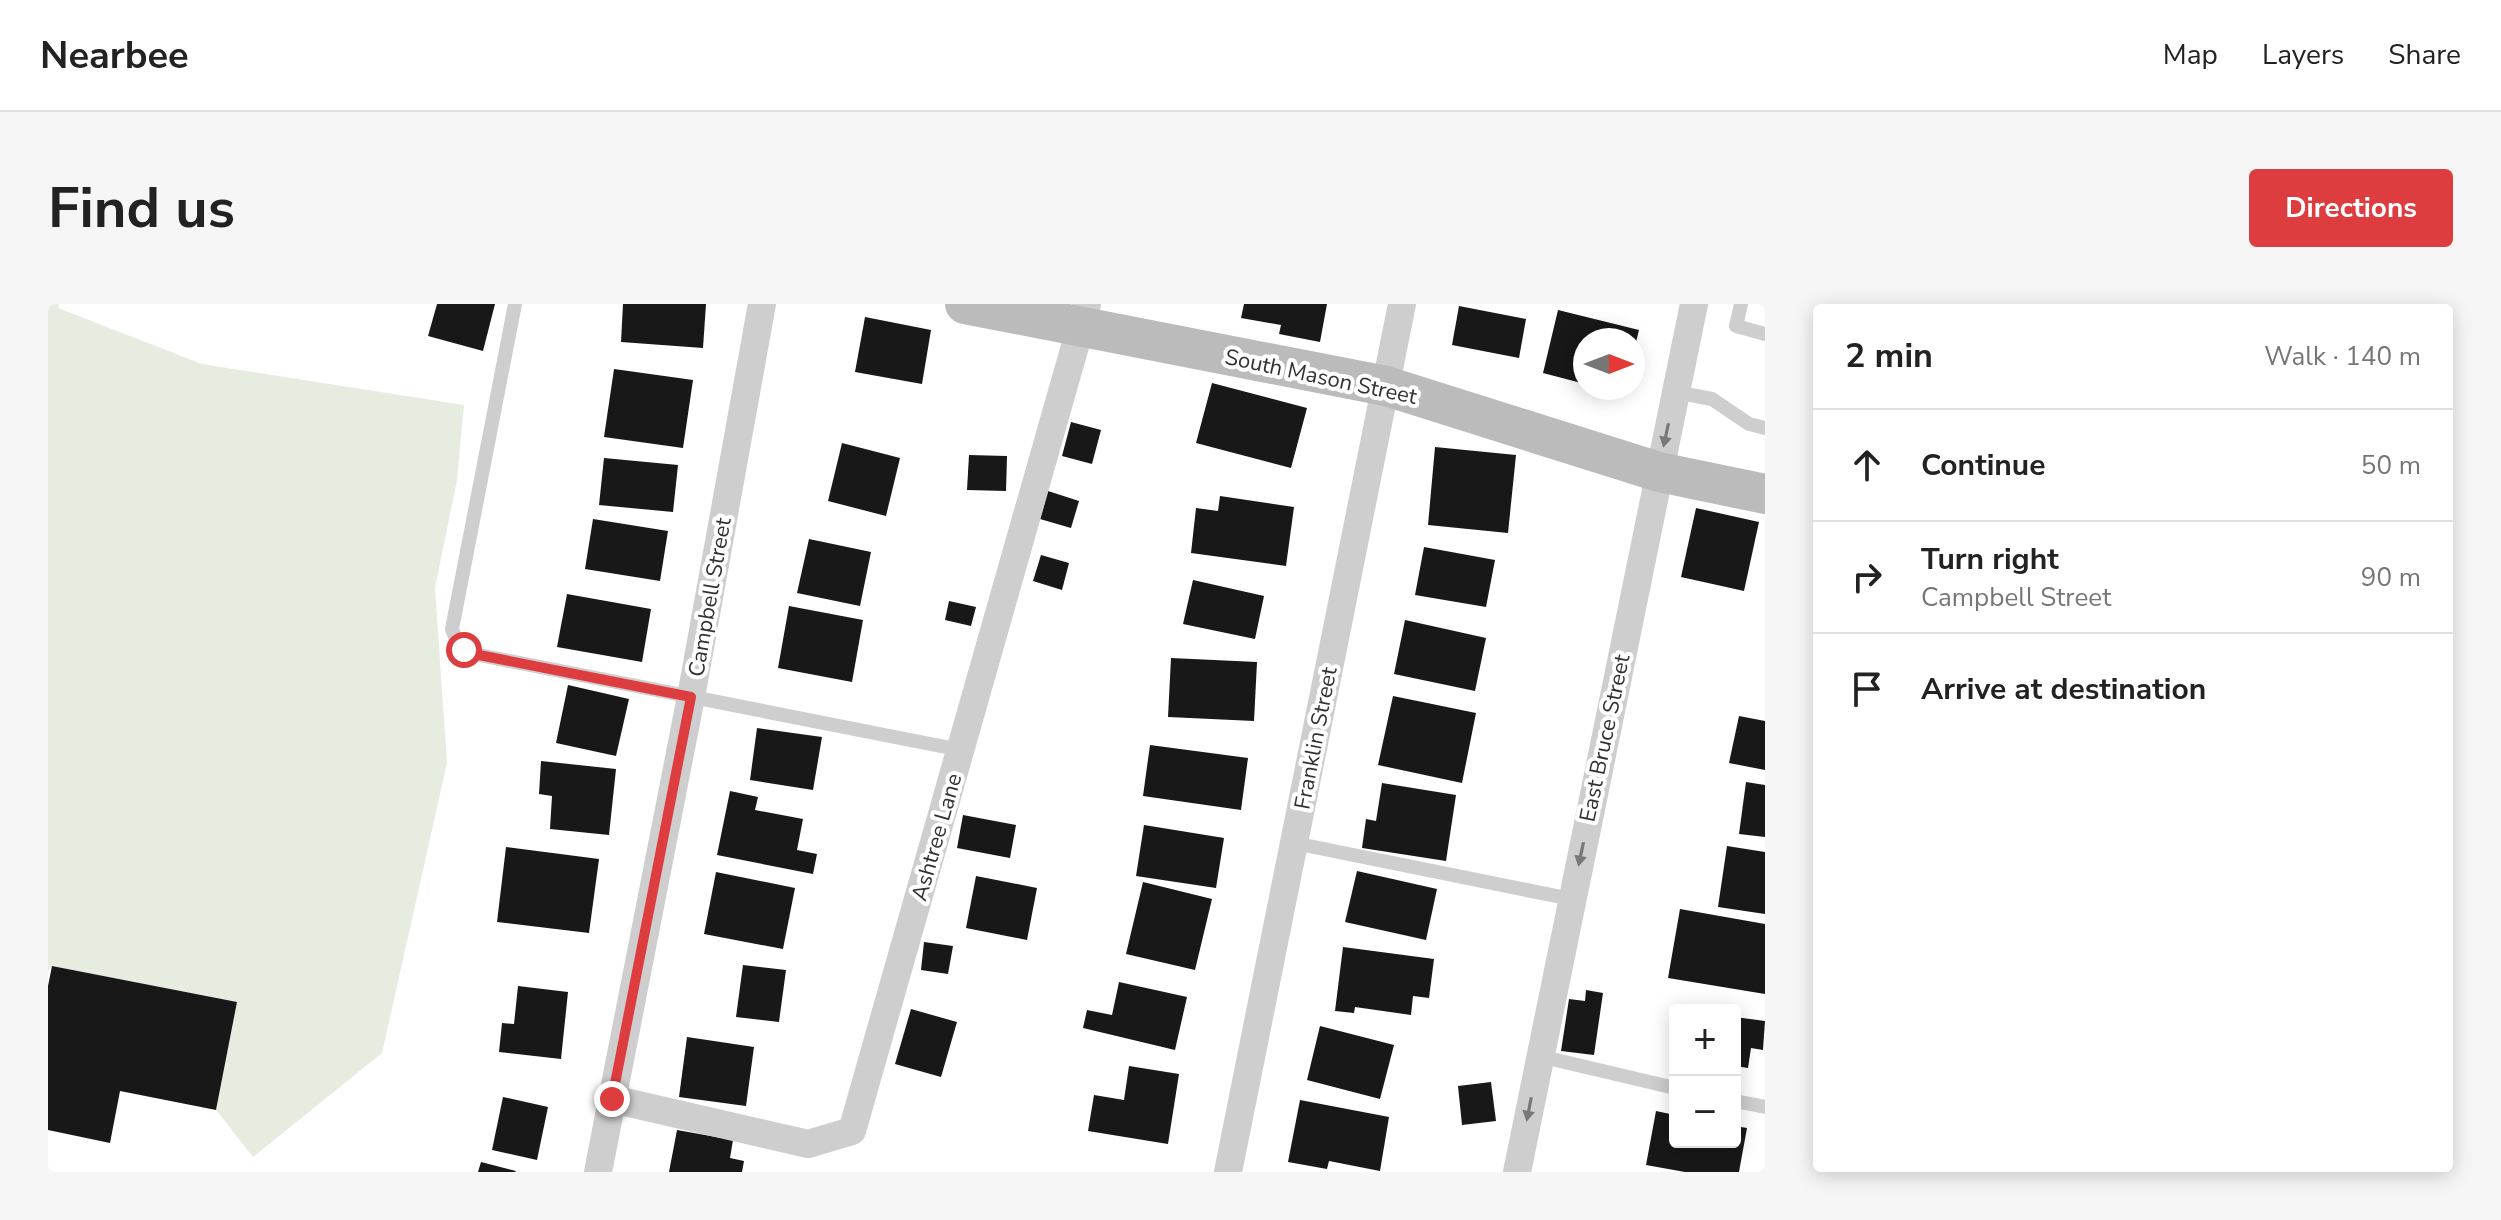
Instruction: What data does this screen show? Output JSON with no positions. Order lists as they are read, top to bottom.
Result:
{
  "streets": {
    "main road": ["South Mason Street"],
    "street": [
      "Campbell Street",
      "Franklin Street",
      "East Bruce Street",
      "Ashtree Lane"
    ]
  },
  "crossings": [
    ["South Mason Street", "Franklin Street"],
    ["South Mason Street", "East Bruce Street"],
    ["South Mason Street", "Ashtree Lane"],
    ["Campbell Street", "Ashtree Lane"]
  ],
  "one_way": ["East Bruce Street"],
  "north": "right",
  "page": {
    "header": "Nearbee",
    "nav": ["Map", "Layers", "Share"],
    "buttons": "Directions",
    "title": "Find us",
    "heading": ["2 min", "Walk · 140 m"],
    "list": [
      ["Continue", "50 m"],
      ["Turn right", "Campbell Street", "90 m"],
      "Arrive at destination"
    ],
    "map_buttons": ["+", "−"]
  }
}
